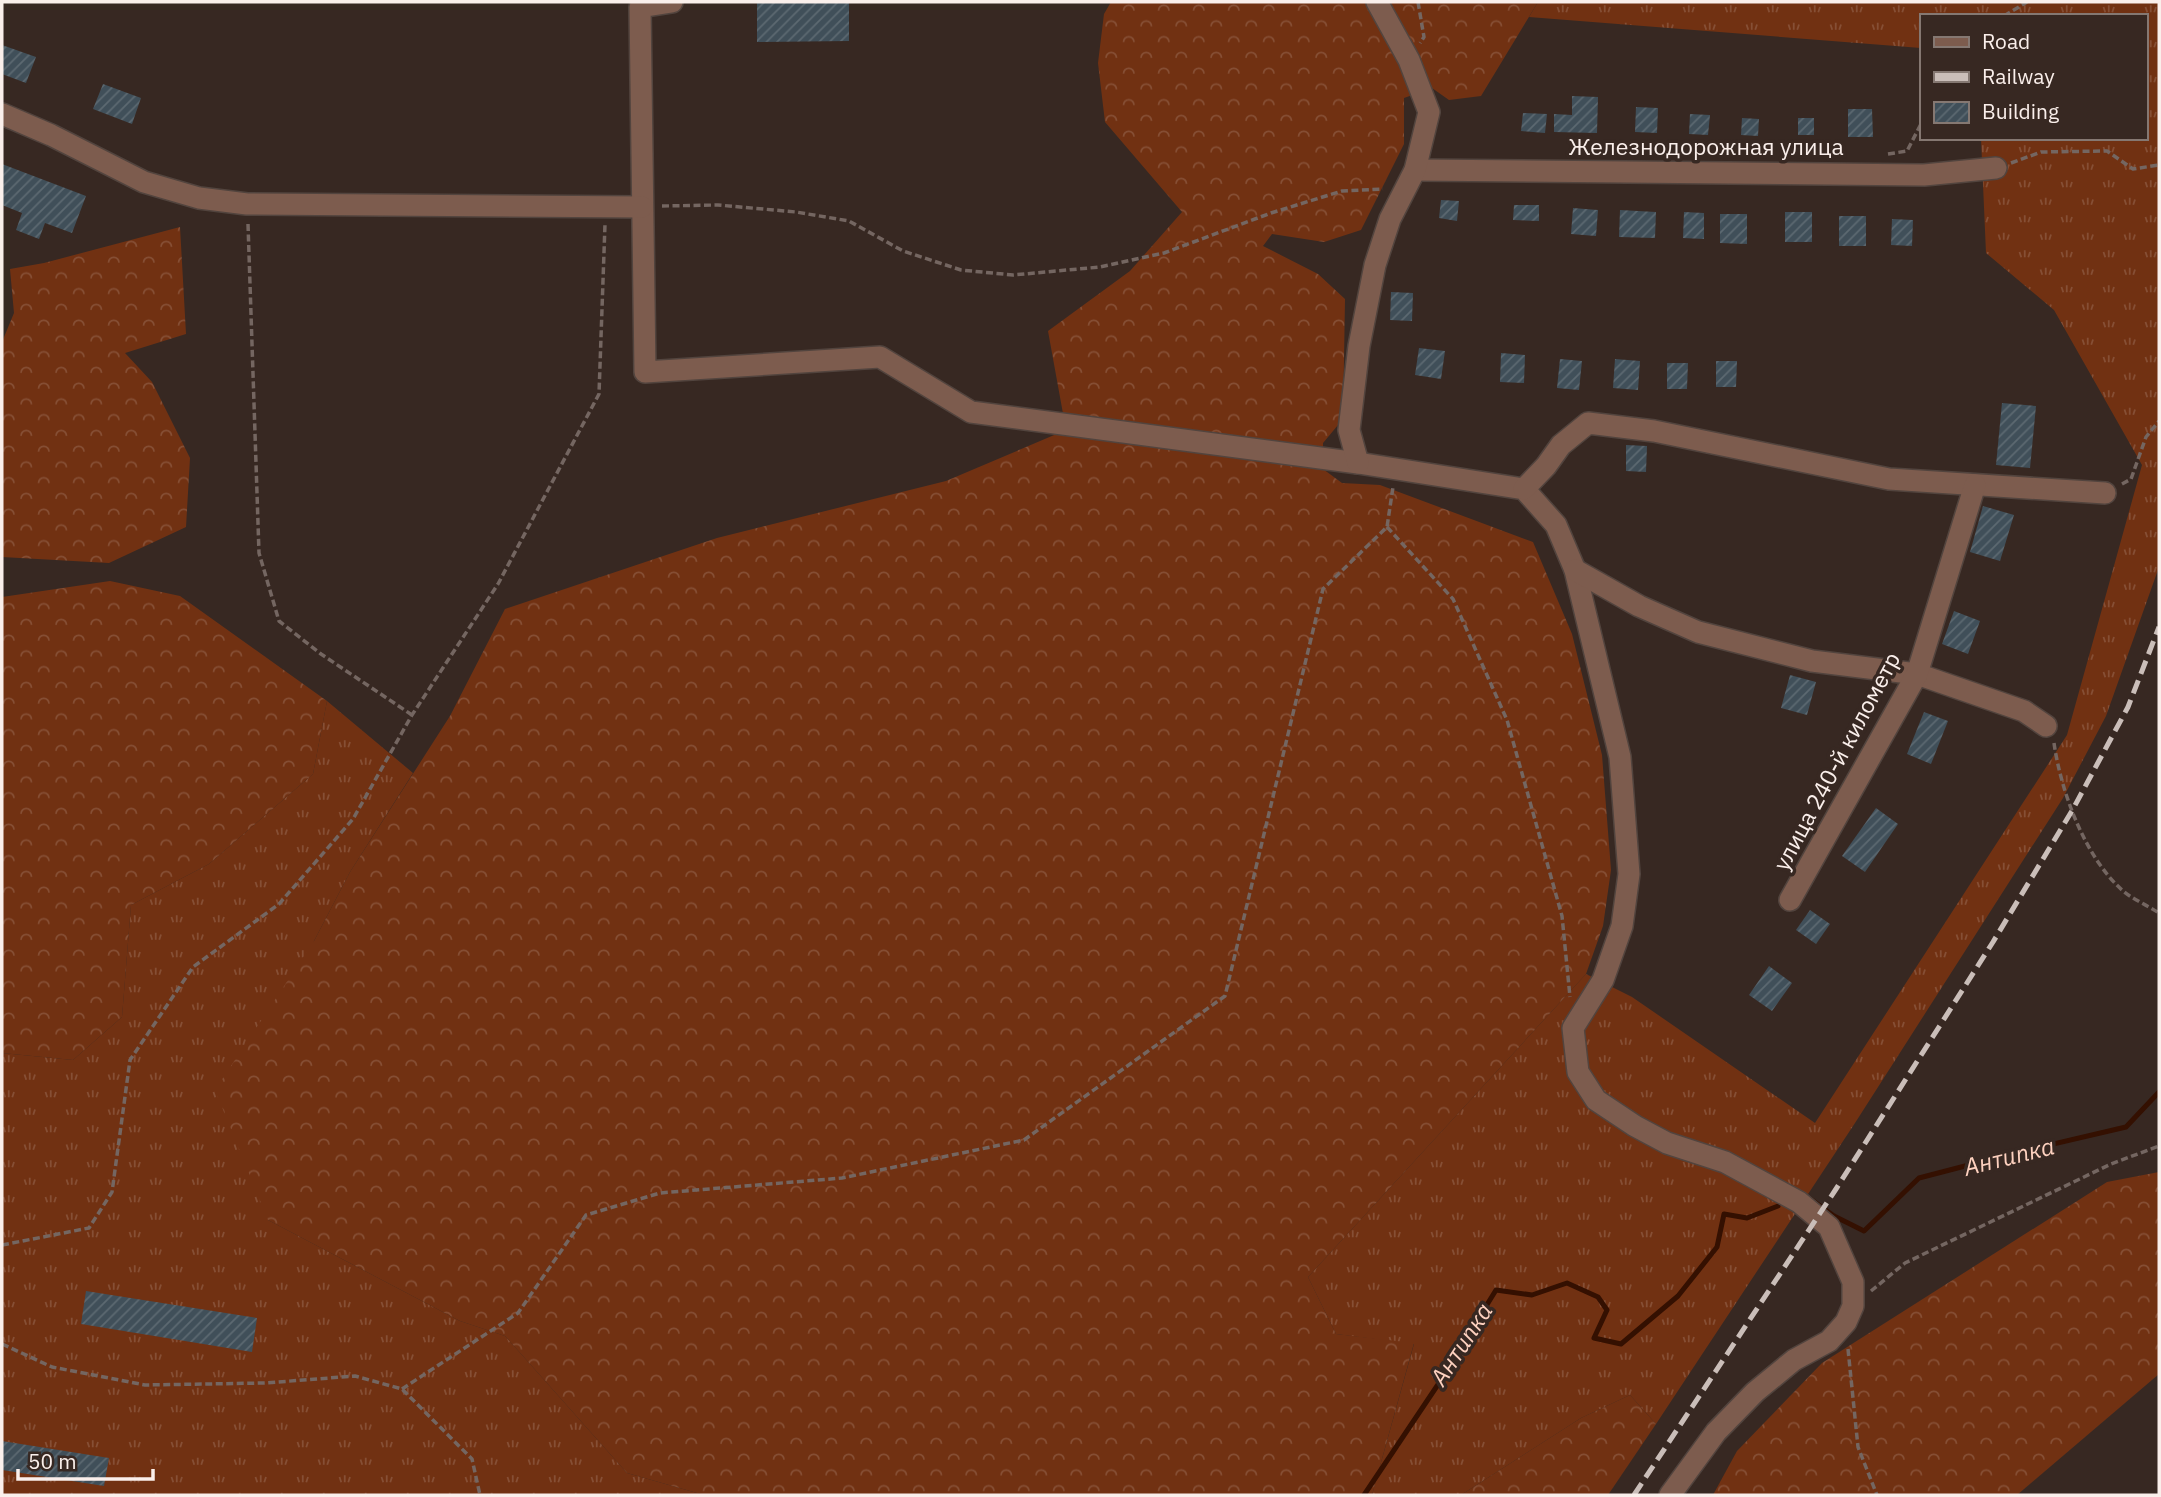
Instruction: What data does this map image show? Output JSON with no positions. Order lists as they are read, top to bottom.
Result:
{
  "streets": {
    "street": ["Железнодорожная улица", "улица 240-й километр"]
  },
  "water": ["Антипка"],
  "legend": ["Road", "Railway", "Building"],
  "scale_bar": "50 m"
}
